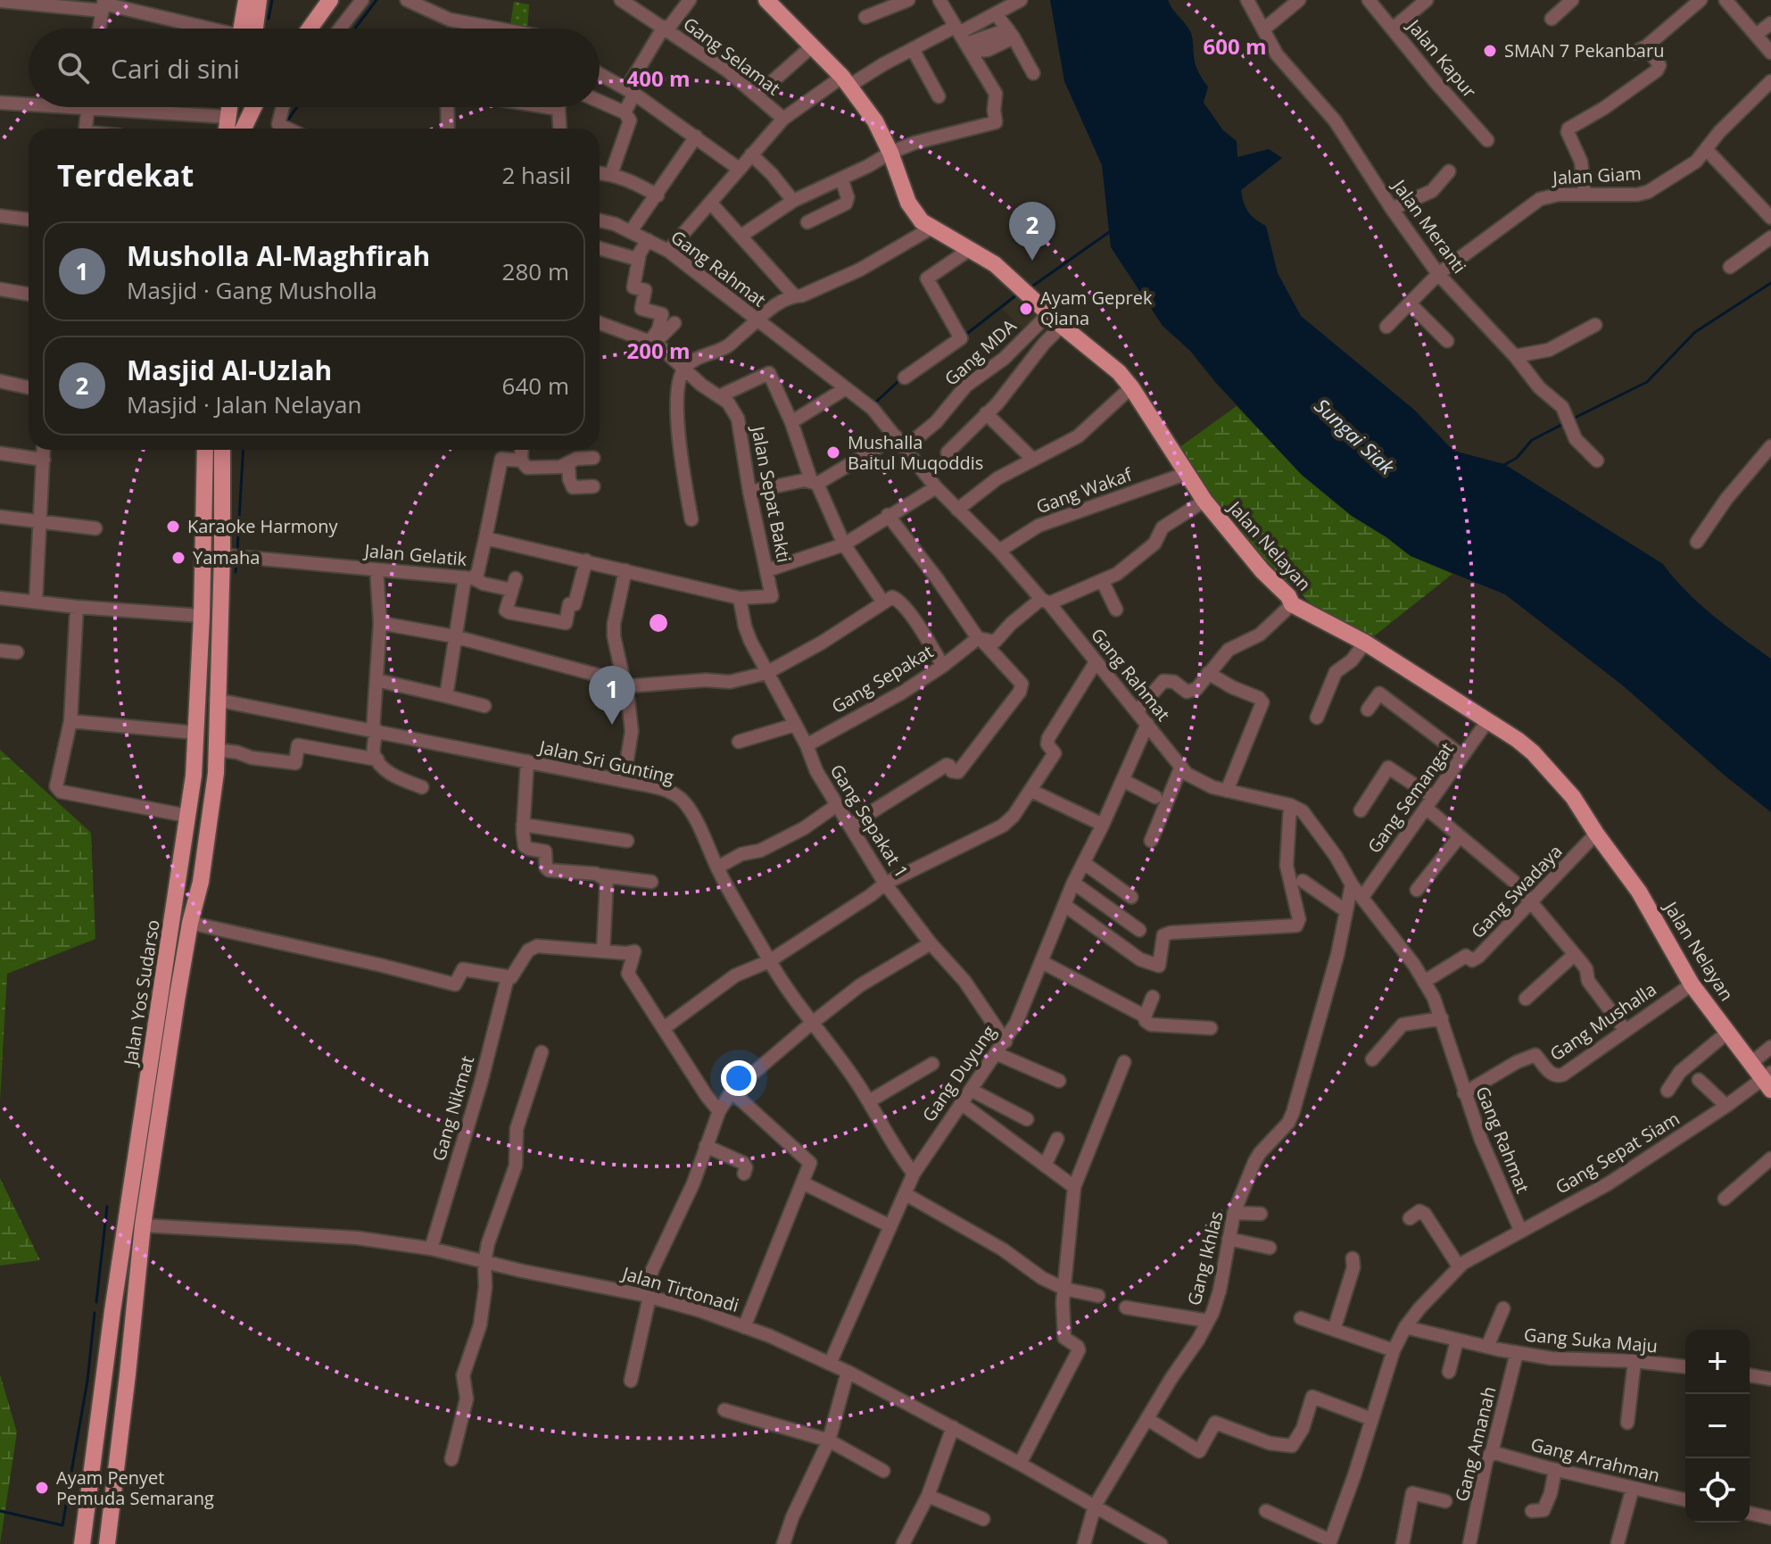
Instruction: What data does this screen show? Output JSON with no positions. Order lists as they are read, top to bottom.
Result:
{
  "streets": {
    "main road": ["Jalan Nelayan", "Jalan Yos Sudarso"],
    "street": [
      "Gang Selamat",
      "Jalan Kapur",
      "Jalan Giam",
      "Jalan Meranti",
      "Gang Rahmat",
      "Gang MDA",
      "Gang Wakaf",
      "Jalan Sepat Bakti",
      "Jalan Gelatik",
      "Gang Sepakat",
      "Jalan Sri Gunting",
      "Gang Semangat",
      "Gang Sepakat 1",
      "Gang Swadaya",
      "Gang Mushalla",
      "Gang Duyung",
      "Gang Nikmat",
      "Gang Sepat Siam",
      "Gang Ikhlas",
      "Jalan Tirtonadi",
      "Gang Suka Maju",
      "Gang Amanah",
      "Gang Arrahman"
    ]
  },
  "crossings": [
    ["Jalan Giam", "Jalan Meranti"],
    ["Gang Rahmat", "Gang MDA"],
    ["Gang Rahmat", "Gang Wakaf"],
    ["Gang Rahmat", "Gang Sepakat"],
    ["Gang Rahmat", "Gang Semangat"],
    ["Gang Rahmat", "Gang Swadaya"],
    ["Gang Rahmat", "Gang Mushalla"],
    ["Gang Rahmat", "Gang Duyung"],
    ["Gang Rahmat", "Gang Sepat Siam"],
    ["Gang Rahmat", "Gang Ikhlas"],
    ["Gang MDA", "Jalan Nelayan"],
    ["Gang Wakaf", "Jalan Nelayan"],
    ["Jalan Sepat Bakti", "Jalan Gelatik"],
    ["Jalan Sepat Bakti", "Gang Sepakat 1"],
    ["Jalan Nelayan", "Gang Sepakat"],
    ["Jalan Nelayan", "Gang Semangat"],
    ["Jalan Nelayan", "Gang Swadaya"],
    ["Jalan Nelayan", "Gang Mushalla"],
    ["Jalan Nelayan", "Gang Sepat Siam"],
    ["Jalan Gelatik", "Gang Sepakat 1"],
    ["Jalan Gelatik", "Jalan Yos Sudarso"],
    ["Gang Sepakat", "Gang Sepakat 1"],
    ["Jalan Sri Gunting", "Jalan Yos Sudarso"],
    ["Jalan Sri Gunting", "Gang Duyung"],
    ["Gang Sepakat 1", "Gang Duyung"],
    ["Jalan Yos Sudarso", "Jalan Tirtonadi"],
    ["Gang Duyung", "Jalan Tirtonadi"],
    ["Gang Nikmat", "Jalan Tirtonadi"],
    ["Gang Sepat Siam", "Gang Suka Maju"],
    ["Gang Ikhlas", "Jalan Tirtonadi"],
    ["Gang Suka Maju", "Gang Amanah"],
    ["Gang Amanah", "Gang Arrahman"]
  ],
  "water": ["Sungai Siak"],
  "places": [
    "SMAN 7 Pekanbaru",
    "Ayam Geprek Qiana",
    "Mushalla Baitul Muqoddis",
    "Karaoke Harmony",
    "Yamaha",
    "Ayam Penyet Pemuda Semarang"
  ],
  "page": {
    "search": "Cari di sini",
    "heading": ["Terdekat", "2 hasil"],
    "pins": ["2", "1"],
    "list": [
      {
        "mark": "1",
        "name": "Musholla Al-Maghfirah",
        "note": "Masjid · Gang Musholla",
        "value": "280 m"
      },
      {
        "mark": "2",
        "name": "Masjid Al-Uzlah",
        "note": "Masjid · Jalan Nelayan",
        "value": "640 m"
      }
    ],
    "map_buttons": ["+", "−"]
  },
  "rings": ["600 m", "400 m", "200 m"]
}
